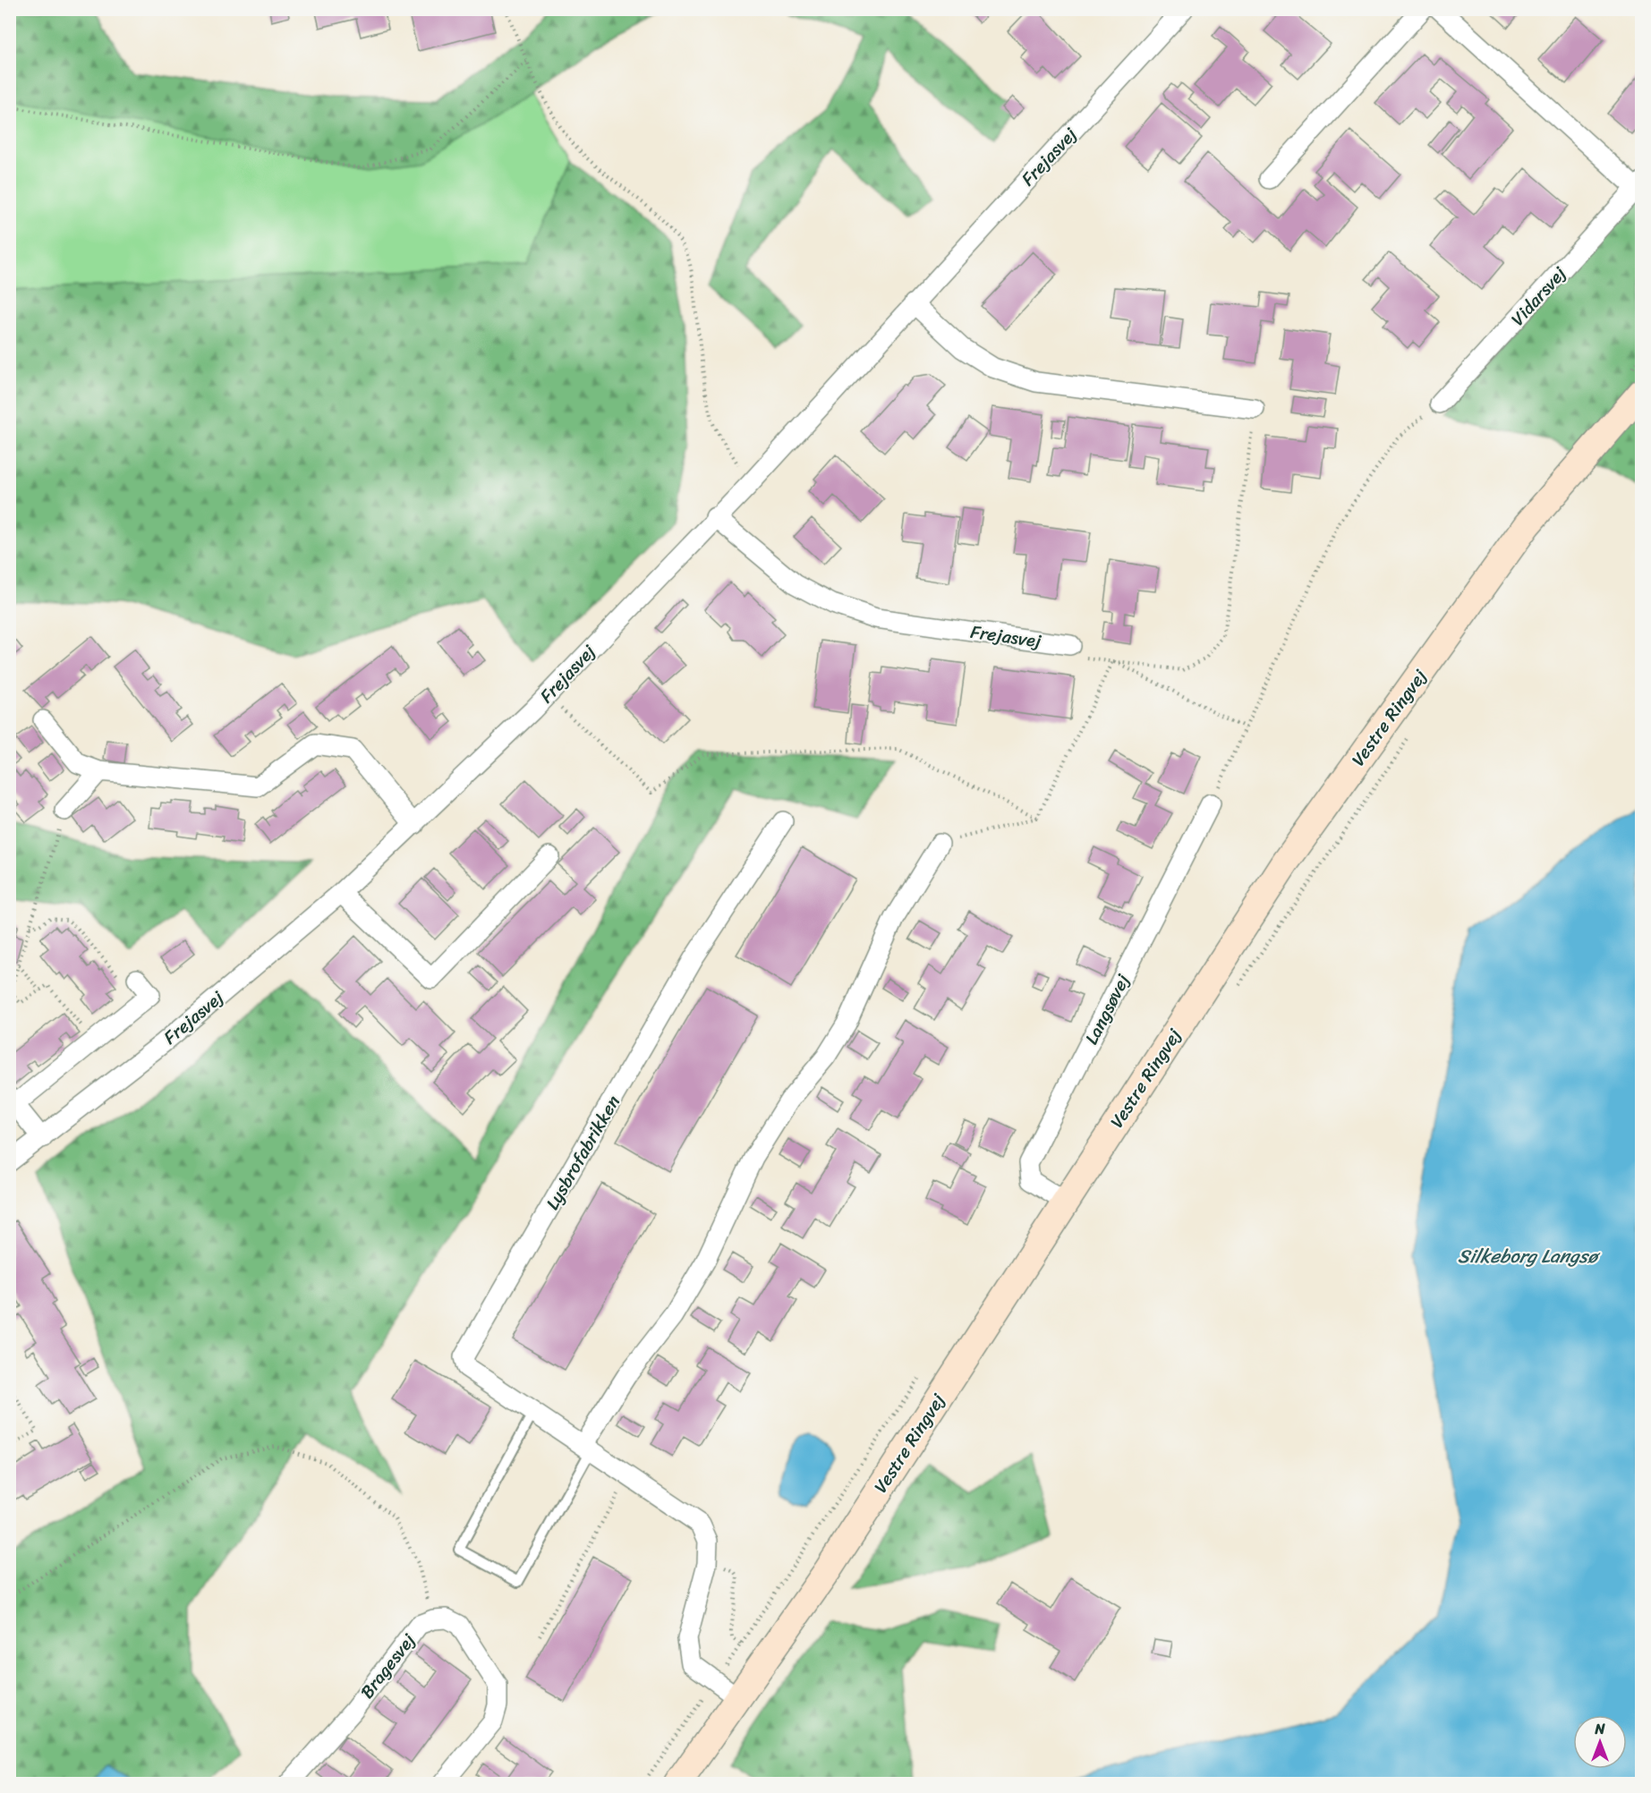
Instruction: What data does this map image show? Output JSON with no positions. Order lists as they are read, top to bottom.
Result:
{
  "streets": {
    "main road": ["Vestre Ringvej"],
    "street": [
      "Frejasvej",
      "Vidarsvej",
      "Langsøvej",
      "Lysbrofabrikken",
      "Bragesvej"
    ]
  },
  "crossings": [
    ["Vestre Ringvej", "Langsøvej"],
    ["Vestre Ringvej", "Lysbrofabrikken"]
  ],
  "water": ["Silkeborg Langsø"],
  "north": "top"
}
